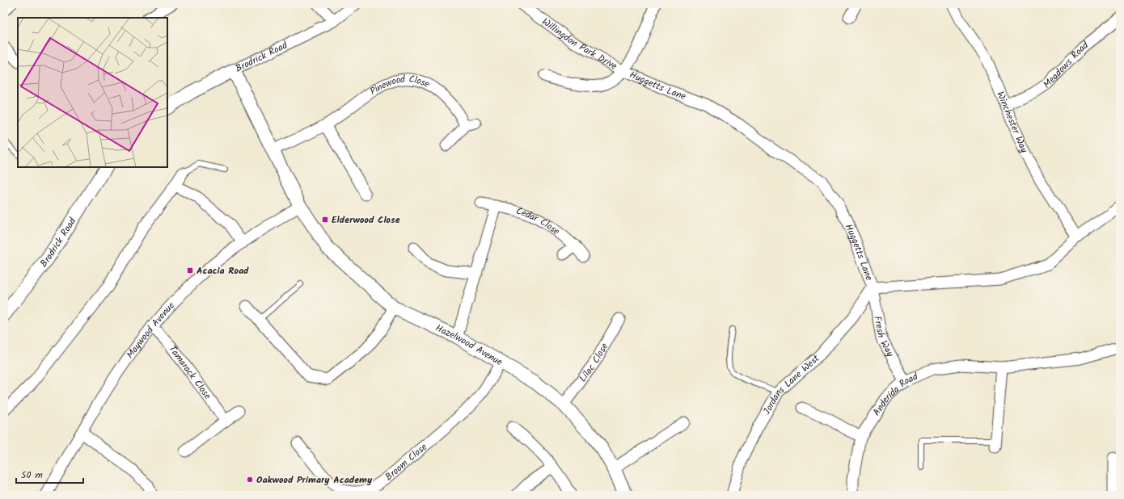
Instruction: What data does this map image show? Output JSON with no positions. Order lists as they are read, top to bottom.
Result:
{
  "streets": {
    "street": [
      "Willingdon Park Drive",
      "Brodrick Road",
      "Meadows Road",
      "Huggetts Lane",
      "Pinewood Close",
      "Winchester Way",
      "Cedar Close",
      "Maywood Avenue",
      "Fresh Way",
      "Hazelwood Avenue",
      "Lilac Close",
      "Tamarack Close",
      "Jordans Lane West",
      "Anderida Road",
      "Broom Close"
    ]
  },
  "crossings": [
    ["Willingdon Park Drive", "Huggetts Lane"],
    ["Brodrick Road", "Hazelwood Avenue"],
    ["Meadows Road", "Winchester Way"],
    ["Huggetts Lane", "Winchester Way"],
    ["Huggetts Lane", "Fresh Way"],
    ["Huggetts Lane", "Jordans Lane West"],
    ["Pinewood Close", "Hazelwood Avenue"],
    ["Maywood Avenue", "Hazelwood Avenue"],
    ["Maywood Avenue", "Tamarack Close"],
    ["Fresh Way", "Jordans Lane West"],
    ["Fresh Way", "Anderida Road"],
    ["Hazelwood Avenue", "Lilac Close"],
    ["Hazelwood Avenue", "Broom Close"]
  ],
  "places": {
    "transit": ["Elderwood Close", "Acacia Road"],
    "other": ["Oakwood Primary Academy"]
  },
  "scale_bar": "50 m"
}
